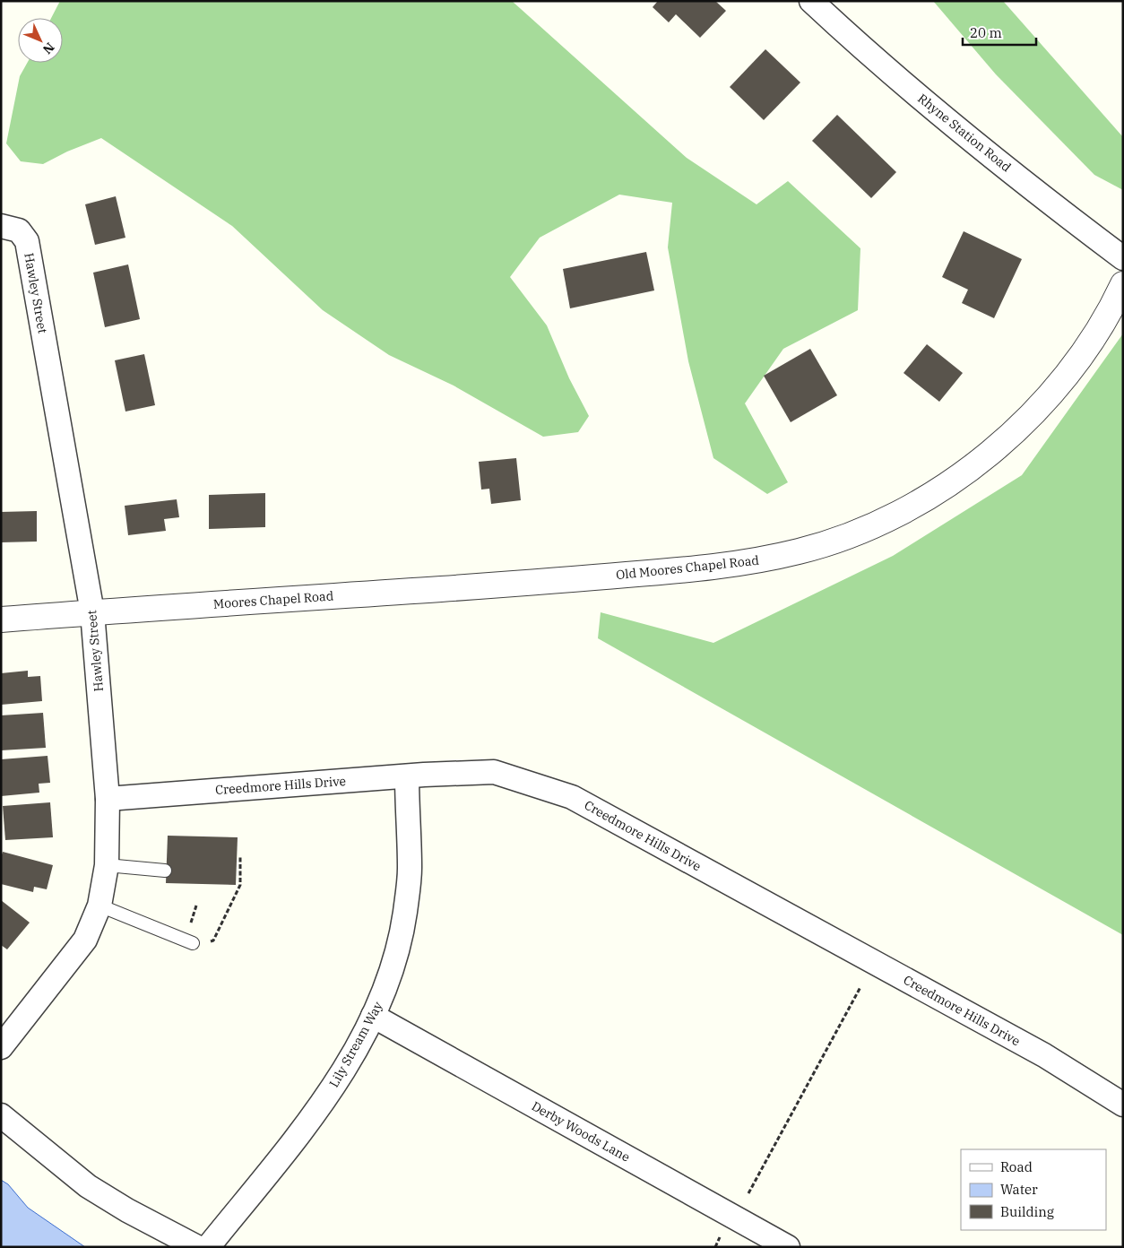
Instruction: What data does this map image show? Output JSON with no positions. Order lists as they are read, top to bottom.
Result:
{
  "streets": {
    "street": [
      "Rhyne Station Road",
      "Hawley Street",
      "Old Moores Chapel Road",
      "Moores Chapel Road",
      "Creedmore Hills Drive",
      "Lily Stream Way",
      "Derby Woods Lane"
    ]
  },
  "crossings": [
    ["Hawley Street", "Moores Chapel Road"],
    ["Hawley Street", "Creedmore Hills Drive"],
    ["Old Moores Chapel Road", "Moores Chapel Road"],
    ["Creedmore Hills Drive", "Lily Stream Way"],
    ["Lily Stream Way", "Derby Woods Lane"]
  ],
  "legend": ["Road", "Water", "Building"],
  "scale_bar": "20 m",
  "north": "bottom right"
}
